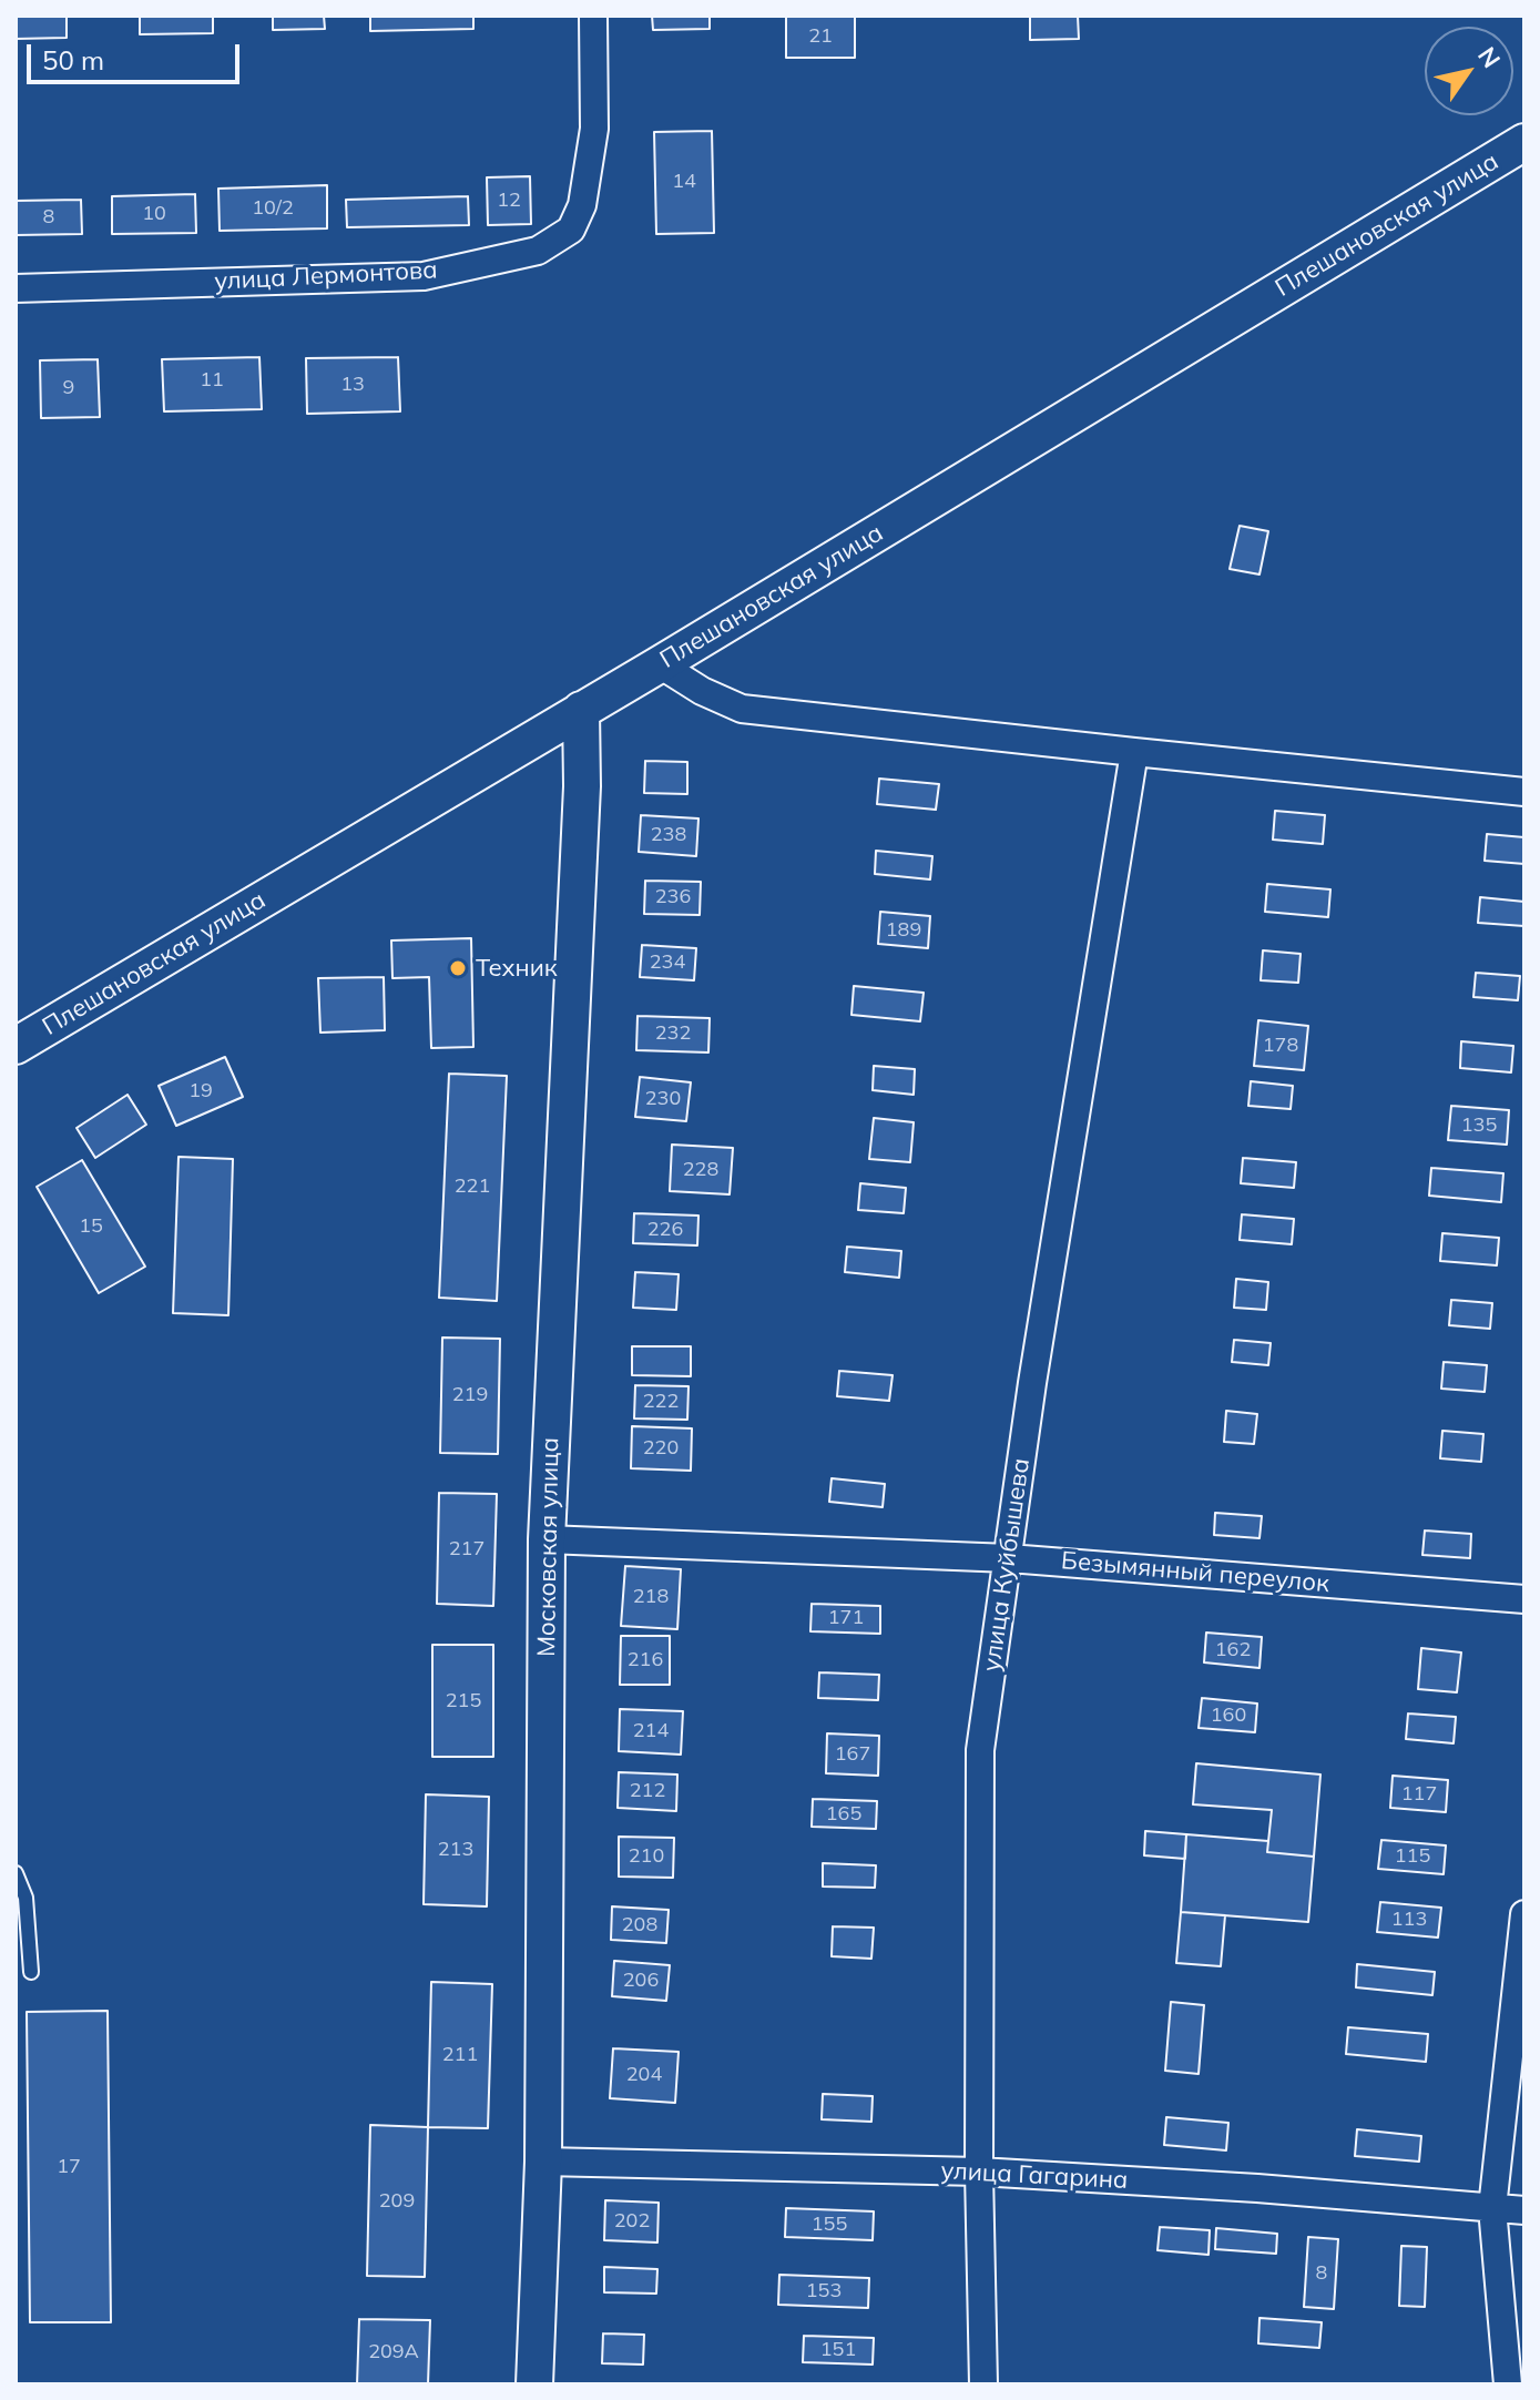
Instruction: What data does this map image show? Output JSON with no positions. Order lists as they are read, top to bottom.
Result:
{
  "streets": {
    "main road": ["Плешановская улица", "Московская улица"],
    "street": [
      "улица Лермонтова",
      "улица Куйбышева",
      "Безымянный переулок",
      "улица Гагарина"
    ]
  },
  "crossings": [
    ["Плешановская улица", "Московская улица"],
    ["Московская улица", "Безымянный переулок"],
    ["Московская улица", "улица Гагарина"],
    ["улица Куйбышева", "Безымянный переулок"],
    ["улица Куйбышева", "улица Гагарина"]
  ],
  "places": ["Техник"],
  "house_numbers": [
    "21",
    "14",
    "12",
    "10/2",
    "10",
    "8",
    "11",
    "13",
    "9",
    "238",
    "236",
    "189",
    "234",
    "232",
    "178",
    "19",
    "230",
    "135",
    "228",
    "221",
    "15",
    "226",
    "219",
    "222",
    "220",
    "217",
    "218",
    "171",
    "162",
    "216",
    "215",
    "160",
    "214",
    "167",
    "212",
    "117",
    "165",
    "213",
    "210",
    "115",
    "113",
    "208",
    "206",
    "211",
    "204",
    "17",
    "209",
    "202",
    "155",
    "8",
    "153",
    "151",
    "209А"
  ],
  "scale_bar": "50 m",
  "north": "top right"
}
